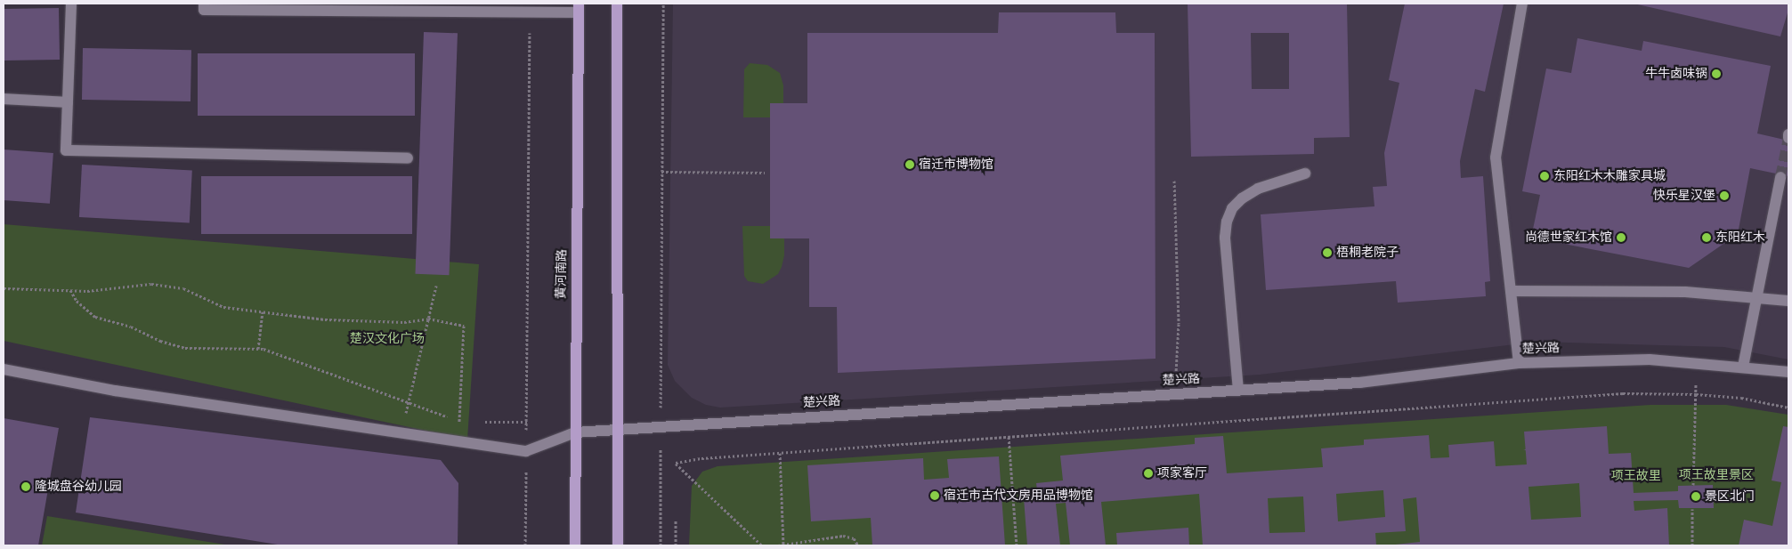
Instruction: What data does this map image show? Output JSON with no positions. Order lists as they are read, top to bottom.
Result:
{
  "streets": {
    "main road": ["黄河南路"],
    "street": ["楚兴路"]
  },
  "crossings": [
    ["黄河南路", "楚兴路"]
  ],
  "parks": ["楚汉文化广场", "项王故里景区", "项王故里"],
  "places": [
    "牛牛卤味锅",
    "宿迁市博物馆",
    "东阳红木木雕家具城",
    "快乐星汉堡",
    "尚德世家红木馆",
    "东阳红木",
    "梧桐老院子",
    "项家客厅",
    "隆城盘谷幼儿园",
    "宿迁市古代文房用品博物馆",
    "景区北门"
  ]
}
